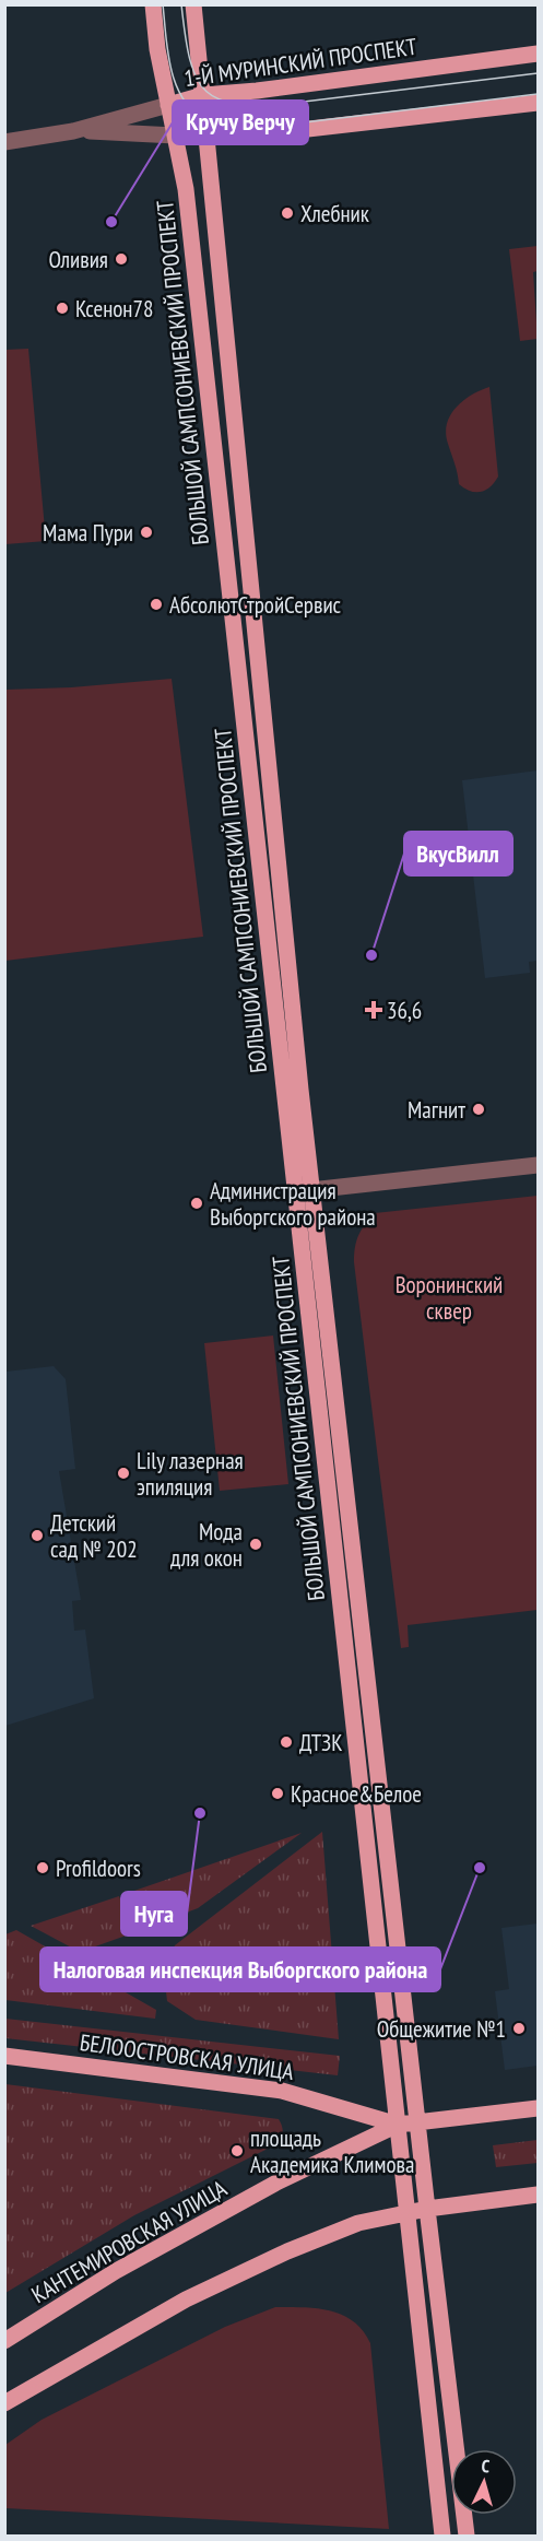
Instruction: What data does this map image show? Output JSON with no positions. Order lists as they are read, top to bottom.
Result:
{
  "streets": {
    "main road": [
      "1-Й МУРИНСКИЙ ПРОСПЕКТ",
      "БОЛЬШОЙ САМПСОНИЕВСКИЙ ПРОСПЕКТ",
      "БЕЛООСТРОВСКАЯ УЛИЦА",
      "КАНТЕМИРОВСКАЯ УЛИЦА"
    ]
  },
  "crossings": [
    ["1-Й МУРИНСКИЙ ПРОСПЕКТ", "БОЛЬШОЙ САМПСОНИЕВСКИЙ ПРОСПЕКТ"],
    ["БОЛЬШОЙ САМПСОНИЕВСКИЙ ПРОСПЕКТ", "БЕЛООСТРОВСКАЯ УЛИЦА"],
    ["БОЛЬШОЙ САМПСОНИЕВСКИЙ ПРОСПЕКТ", "КАНТЕМИРОВСКАЯ УЛИЦА"],
    ["БЕЛООСТРОВСКАЯ УЛИЦА", "КАНТЕМИРОВСКАЯ УЛИЦА"]
  ],
  "parks": ["Воронинский сквер"],
  "places": {
    "other": [
      "Хлебник",
      "Кручу Верчу",
      "Оливия",
      "Ксенон78",
      "Мама Пури",
      "АбсолютСтройСервис",
      "ВкусВилл",
      "Магнит",
      "Администрация Выборгского района",
      "Lily лазерная эпиляция",
      "Детский сад № 202",
      "Мода для окон",
      "ДТЗК",
      "Красное&Белое",
      "Нуга",
      "Profildoors",
      "Налоговая инспекция Выборгского района",
      "Общежитие №1",
      "площадь Академика Климова"
    ],
    "health": ["36,6"]
  },
  "north": "top"
}
